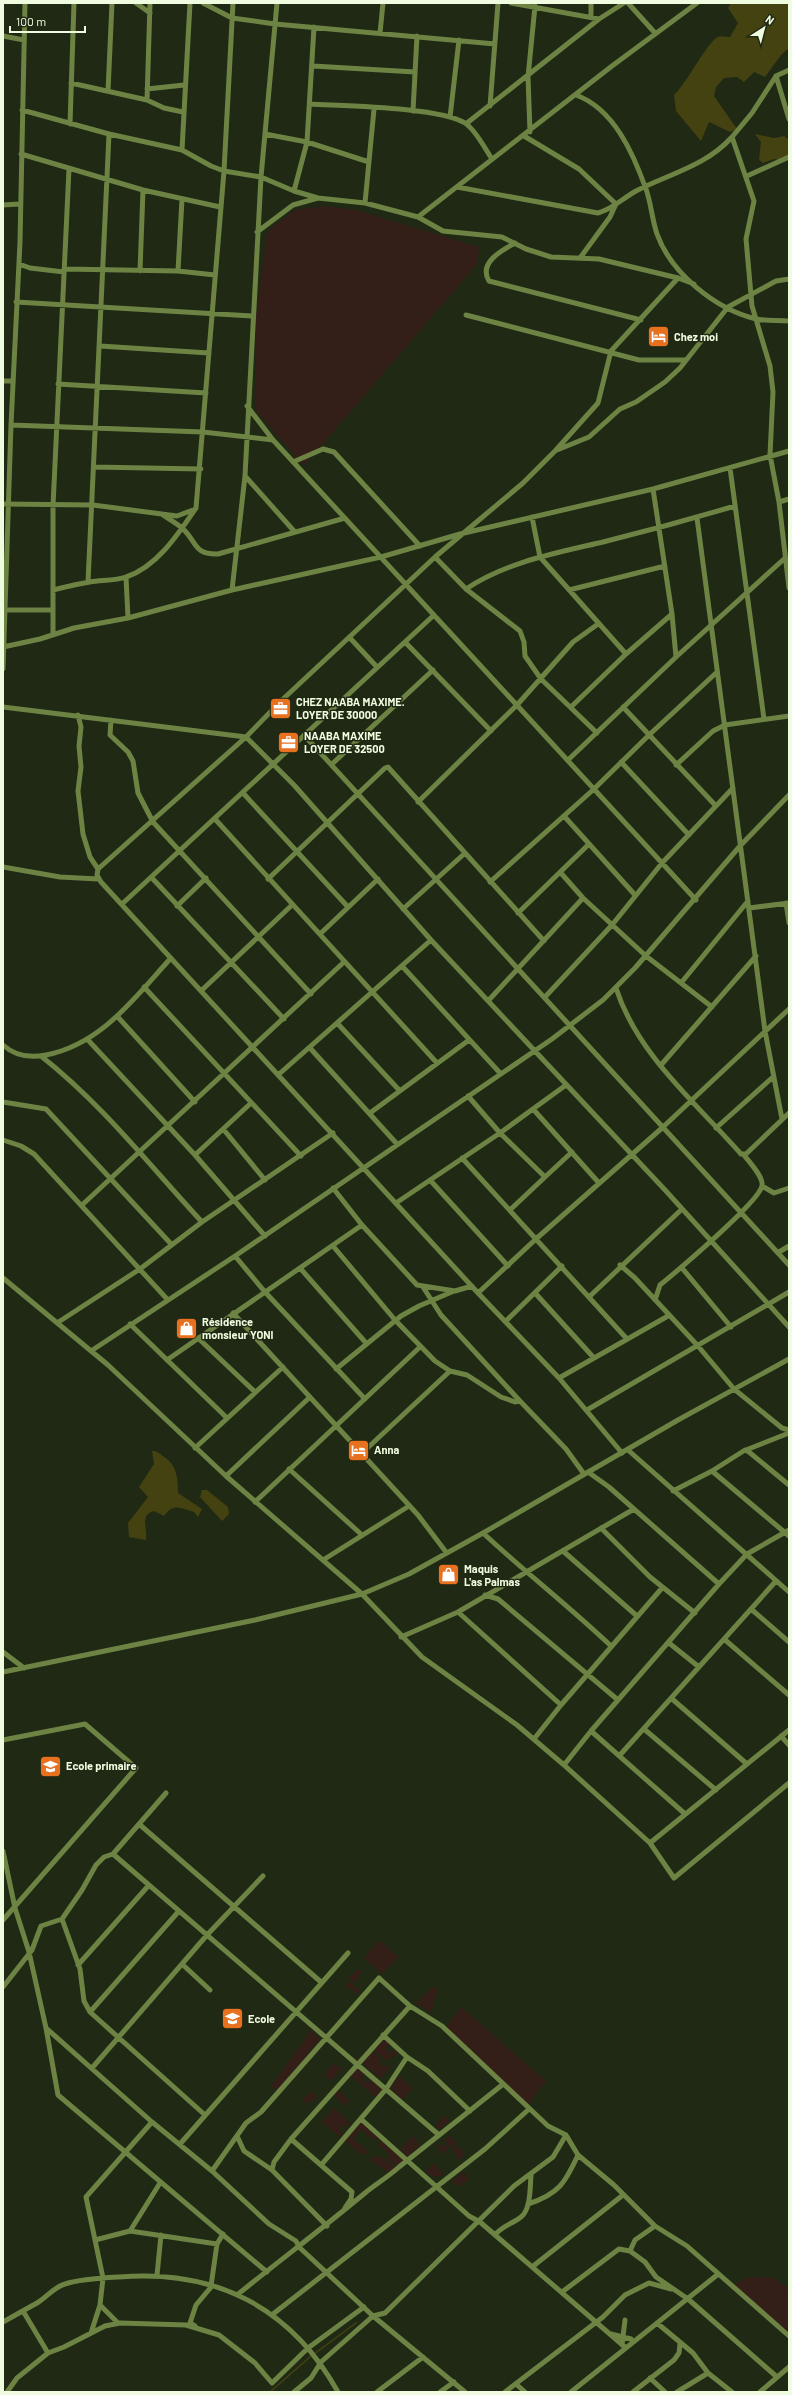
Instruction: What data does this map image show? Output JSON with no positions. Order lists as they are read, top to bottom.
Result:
{
  "places": {
    "hotel": ["Chez moi", "Anna"],
    "office": ["CHEZ NAABA MAXIME. LOYER DE 30000", "NAABA MAXIME LOYER DE 32500"],
    "shop": ["Résidence monsieur YONI", "Maquis L'as Palmas"],
    "school or university": ["Ecole primaire", "Ecole"]
  },
  "scale_bar": "100 m",
  "north": "top right"
}
